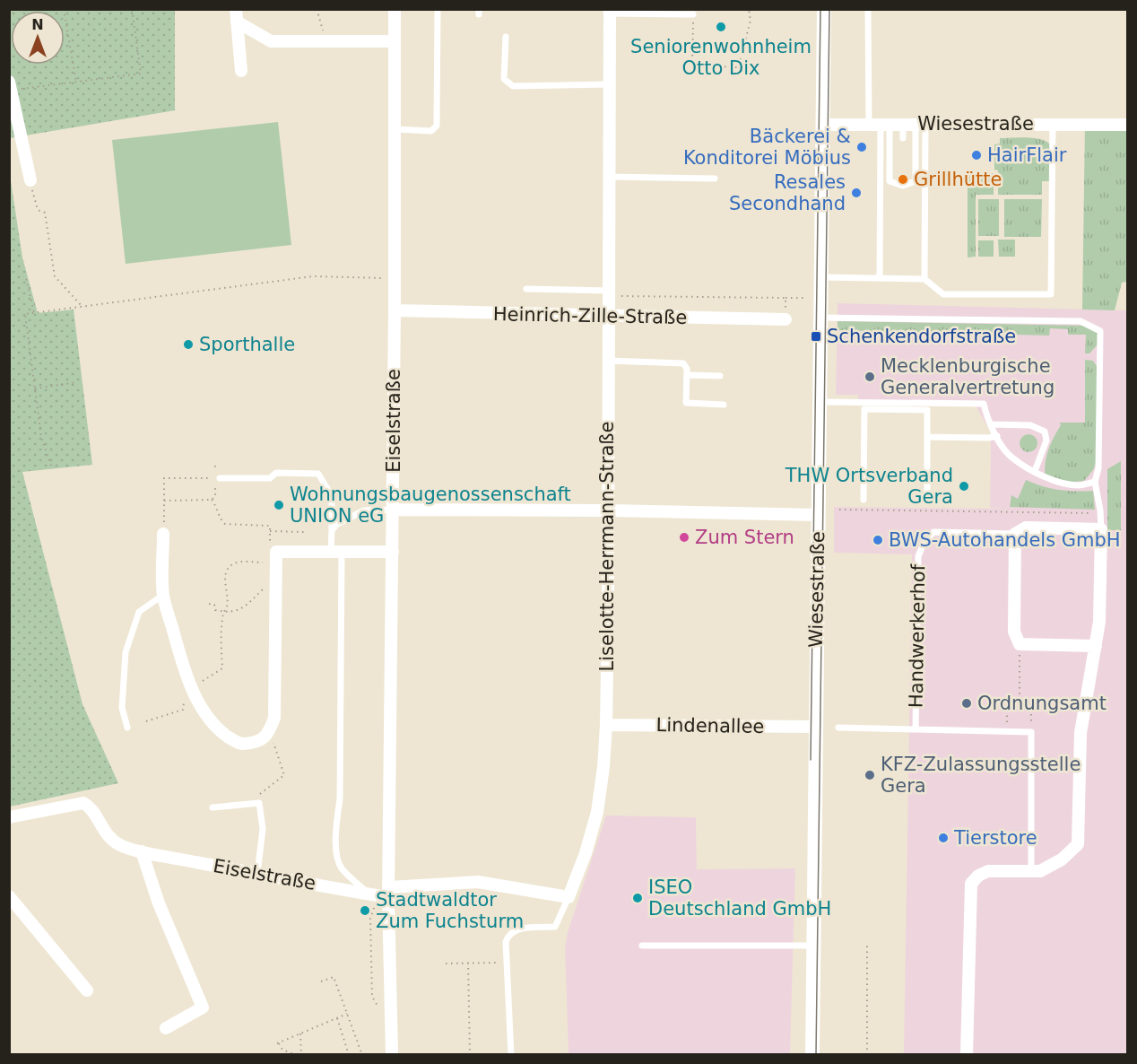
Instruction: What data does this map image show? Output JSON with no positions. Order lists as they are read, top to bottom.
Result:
{
  "streets": {
    "street": [
      "Wiesestraße",
      "Heinrich-Zille-Straße",
      "Eiselstraße",
      "Liselotte-Herrmann-Straße",
      "Handwerkerhof",
      "Lindenallee"
    ]
  },
  "crossings": [
    ["Wiesestraße", "Lindenallee"],
    ["Heinrich-Zille-Straße", "Eiselstraße"],
    ["Heinrich-Zille-Straße", "Liselotte-Herrmann-Straße"],
    ["Liselotte-Herrmann-Straße", "Lindenallee"]
  ],
  "places": {
    "other": [
      "Seniorenwohnheim Otto Dix",
      "Bäckerei & Konditorei Möbius",
      "HairFlair",
      "Grillhütte",
      "Resales Secondhand",
      "Sporthalle",
      "Mecklenburgische Generalvertretung",
      "THW Ortsverband Gera",
      "Wohnungsbaugenossenschaft UNION eG",
      "Zum Stern",
      "BWS-Autohandels GmbH",
      "Ordnungsamt",
      "KFZ-Zulassungsstelle Gera",
      "Tierstore",
      "ISEO Deutschland GmbH",
      "Stadtwaldtor Zum Fuchsturm"
    ],
    "transit": ["Schenkendorfstraße"]
  },
  "north": "top"
}
